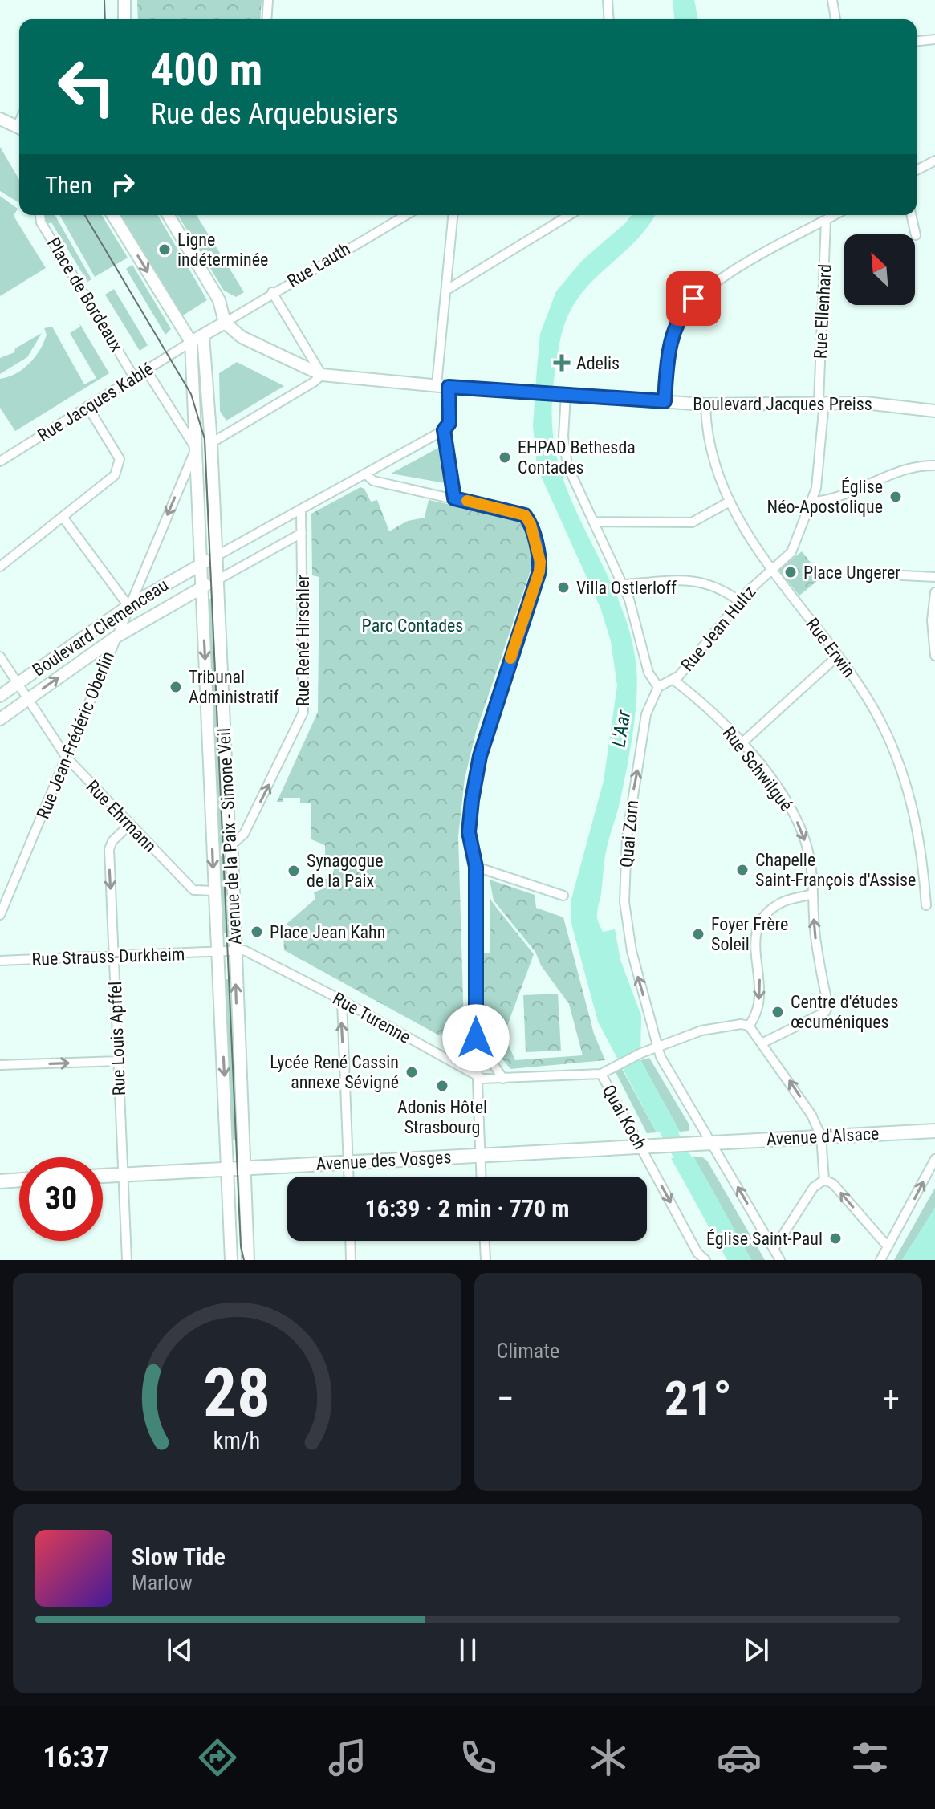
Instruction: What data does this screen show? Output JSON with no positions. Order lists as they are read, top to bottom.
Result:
{
  "streets": {
    "main road": [
      "Boulevard Jacques Preiss",
      "Boulevard Clemenceau",
      "Avenue de la Paix - Simone Veil",
      "Avenue d'Alsace",
      "Avenue des Vosges"
    ],
    "street": [
      "Rue Lauth",
      "Place de Bordeaux",
      "Rue Ellenhard",
      "Rue Jacques Kablé",
      "Rue Jean Hultz",
      "Rue René Hirschler",
      "Rue Erwin",
      "Rue Jean-Frédéric Oberlin",
      "Rue Schwilgué",
      "Rue Ehrmann",
      "Quai Zorn",
      "Rue Strauss-Durkheim",
      "Rue Turenne",
      "Rue Louis Apffel",
      "Quai Koch"
    ]
  },
  "crossings": [
    ["Place de Bordeaux", "Rue Jacques Kablé"],
    ["Rue Ellenhard", "Boulevard Jacques Preiss"],
    ["Rue Ellenhard", "Rue Jean Hultz"],
    ["Rue Jacques Kablé", "Avenue de la Paix - Simone Veil"],
    ["Boulevard Jacques Preiss", "Rue Jean Hultz"],
    ["Boulevard Jacques Preiss", "Rue Erwin"],
    ["Boulevard Clemenceau", "Rue Jean-Frédéric Oberlin"],
    ["Boulevard Clemenceau", "Rue Ehrmann"],
    ["Boulevard Clemenceau", "Avenue de la Paix - Simone Veil"],
    ["Rue Jean Hultz", "Rue Erwin"],
    ["Rue Jean Hultz", "Rue Schwilgué"],
    ["Rue René Hirschler", "Avenue de la Paix - Simone Veil"],
    ["Rue Jean-Frédéric Oberlin", "Rue Ehrmann"],
    ["Rue Jean-Frédéric Oberlin", "Avenue de la Paix - Simone Veil"],
    ["Rue Ehrmann", "Avenue de la Paix - Simone Veil"],
    ["Rue Ehrmann", "Rue Louis Apffel"],
    ["Quai Zorn", "Rue Turenne"],
    ["Quai Zorn", "Avenue d'Alsace"],
    ["Avenue de la Paix - Simone Veil", "Rue Strauss-Durkheim"],
    ["Avenue de la Paix - Simone Veil", "Rue Turenne"],
    ["Avenue de la Paix - Simone Veil", "Avenue des Vosges"],
    ["Rue Strauss-Durkheim", "Rue Turenne"],
    ["Rue Strauss-Durkheim", "Rue Louis Apffel"],
    ["Rue Turenne", "Quai Koch"],
    ["Rue Louis Apffel", "Avenue des Vosges"],
    ["Quai Koch", "Avenue des Vosges"],
    ["Avenue d'Alsace", "Avenue des Vosges"]
  ],
  "one_way": ["Rue René Hirschler", "Quai Zorn", "Quai Koch"],
  "water": ["L'Aar"],
  "parks": ["Parc Contades"],
  "places": {
    "other": [
      "Ligne indéterminée",
      "EHPAD Bethesda Contades",
      "Église Néo-Apostolique",
      "Place Ungerer",
      "Villa Ostlerloff",
      "Tribunal Administratif",
      "Chapelle Saint-François d'Assise",
      "Synagogue de la Paix",
      "Place Jean Kahn",
      "Foyer Frère Soleil",
      "Centre d'études œcuméniques",
      "Lycée René Cassin annexe Sévigné",
      "Adonis Hôtel Strasbourg",
      "Église Saint-Paul"
    ],
    "health": ["Adelis"]
  },
  "north": "top left",
  "page": {
    "turn": ["400 m", "Rue des Arquebusiers"],
    "then": "Then",
    "limit": "30",
    "trip": "16:39 · 2 min · 770 m",
    "tile": "Climate",
    "heat": ["−", "21°", "+"],
    "song": ["Slow Tide", "Marlow"],
    "tabs": "16:37",
    "gauge": ["28", "km/h"]
  }
}
